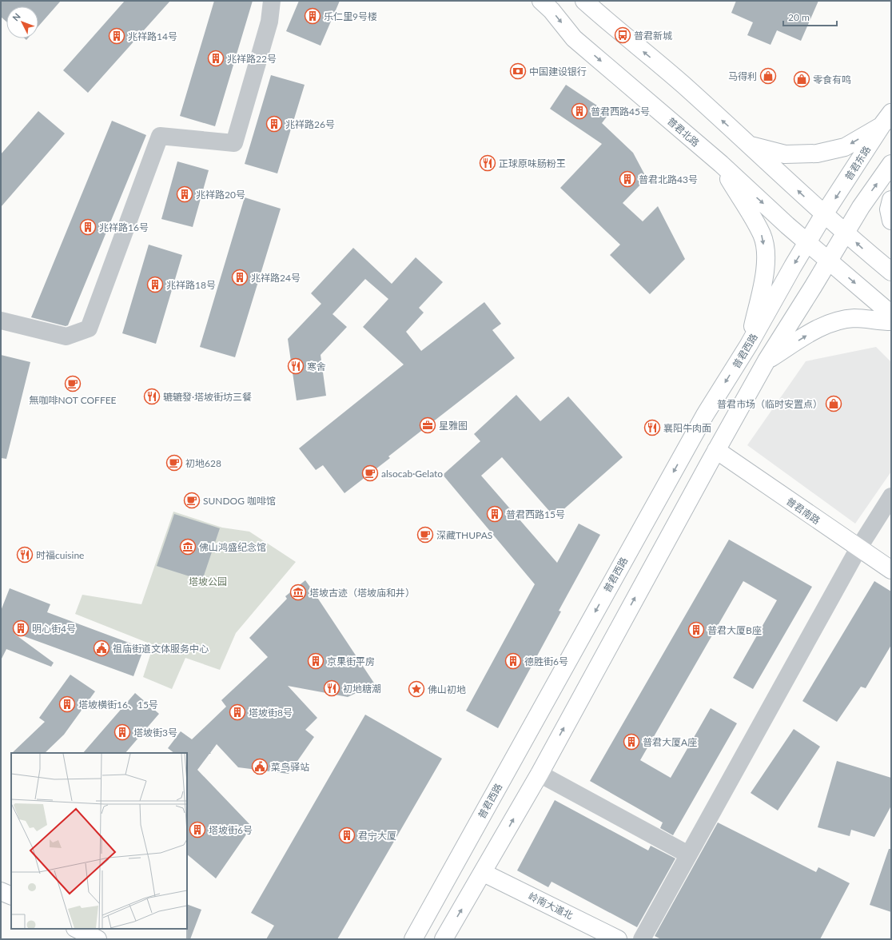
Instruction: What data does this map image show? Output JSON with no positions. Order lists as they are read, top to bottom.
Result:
{
  "streets": {
    "main road": [
      "普君北路",
      "普君东路",
      "普君西路",
      "普君南路",
      "岭南大道北"
    ]
  },
  "crossings": [
    ["普君北路", "普君西路"],
    ["普君东路", "普君西路"]
  ],
  "parks": ["塔坡公园"],
  "places": {
    "building": [
      "乐仁里9号楼",
      "兆祥路14号",
      "兆祥路22号",
      "普君西路45号",
      "兆祥路26号",
      "普君北路43号",
      "兆祥路20号",
      "兆祥路16号",
      "兆祥路24号",
      "兆祥路18号",
      "普君西路15号",
      "明心街4号",
      "普君大厦B座",
      "京果街平房",
      "德胜街6号",
      "塔坡横街16、15号",
      "塔坡街8号",
      "塔坡街3号",
      "普君大厦A座",
      "塔坡街6号",
      "君宁大厦"
    ],
    "bus stop": ["普君新城"],
    "bank": ["中国建设银行"],
    "shop": ["马得利", "零食有鸣", "普君市场（临时安置点）"],
    "restaurant": [
      "正球原味肠粉王",
      "寒舍",
      "辘辘發·塔坡街坊三餐",
      "襄阳牛肉面",
      "时福cuisine",
      "初地糖潮"
    ],
    "cafe": [
      "無咖啡NOT COFFEE",
      "初地628",
      "alsocab·Gelato",
      "SUNDOG 咖啡馆",
      "深藏THUPAS"
    ],
    "office": ["星雅图"],
    "museum": ["佛山鸿盛纪念馆", "塔坡古迹（塔坡庙和井）"],
    "public building": ["祖庙街道文体服务中心", "菜鸟驿站"],
    "place": ["佛山初地"]
  },
  "scale_bar": "20 m",
  "north": "top left"
}
